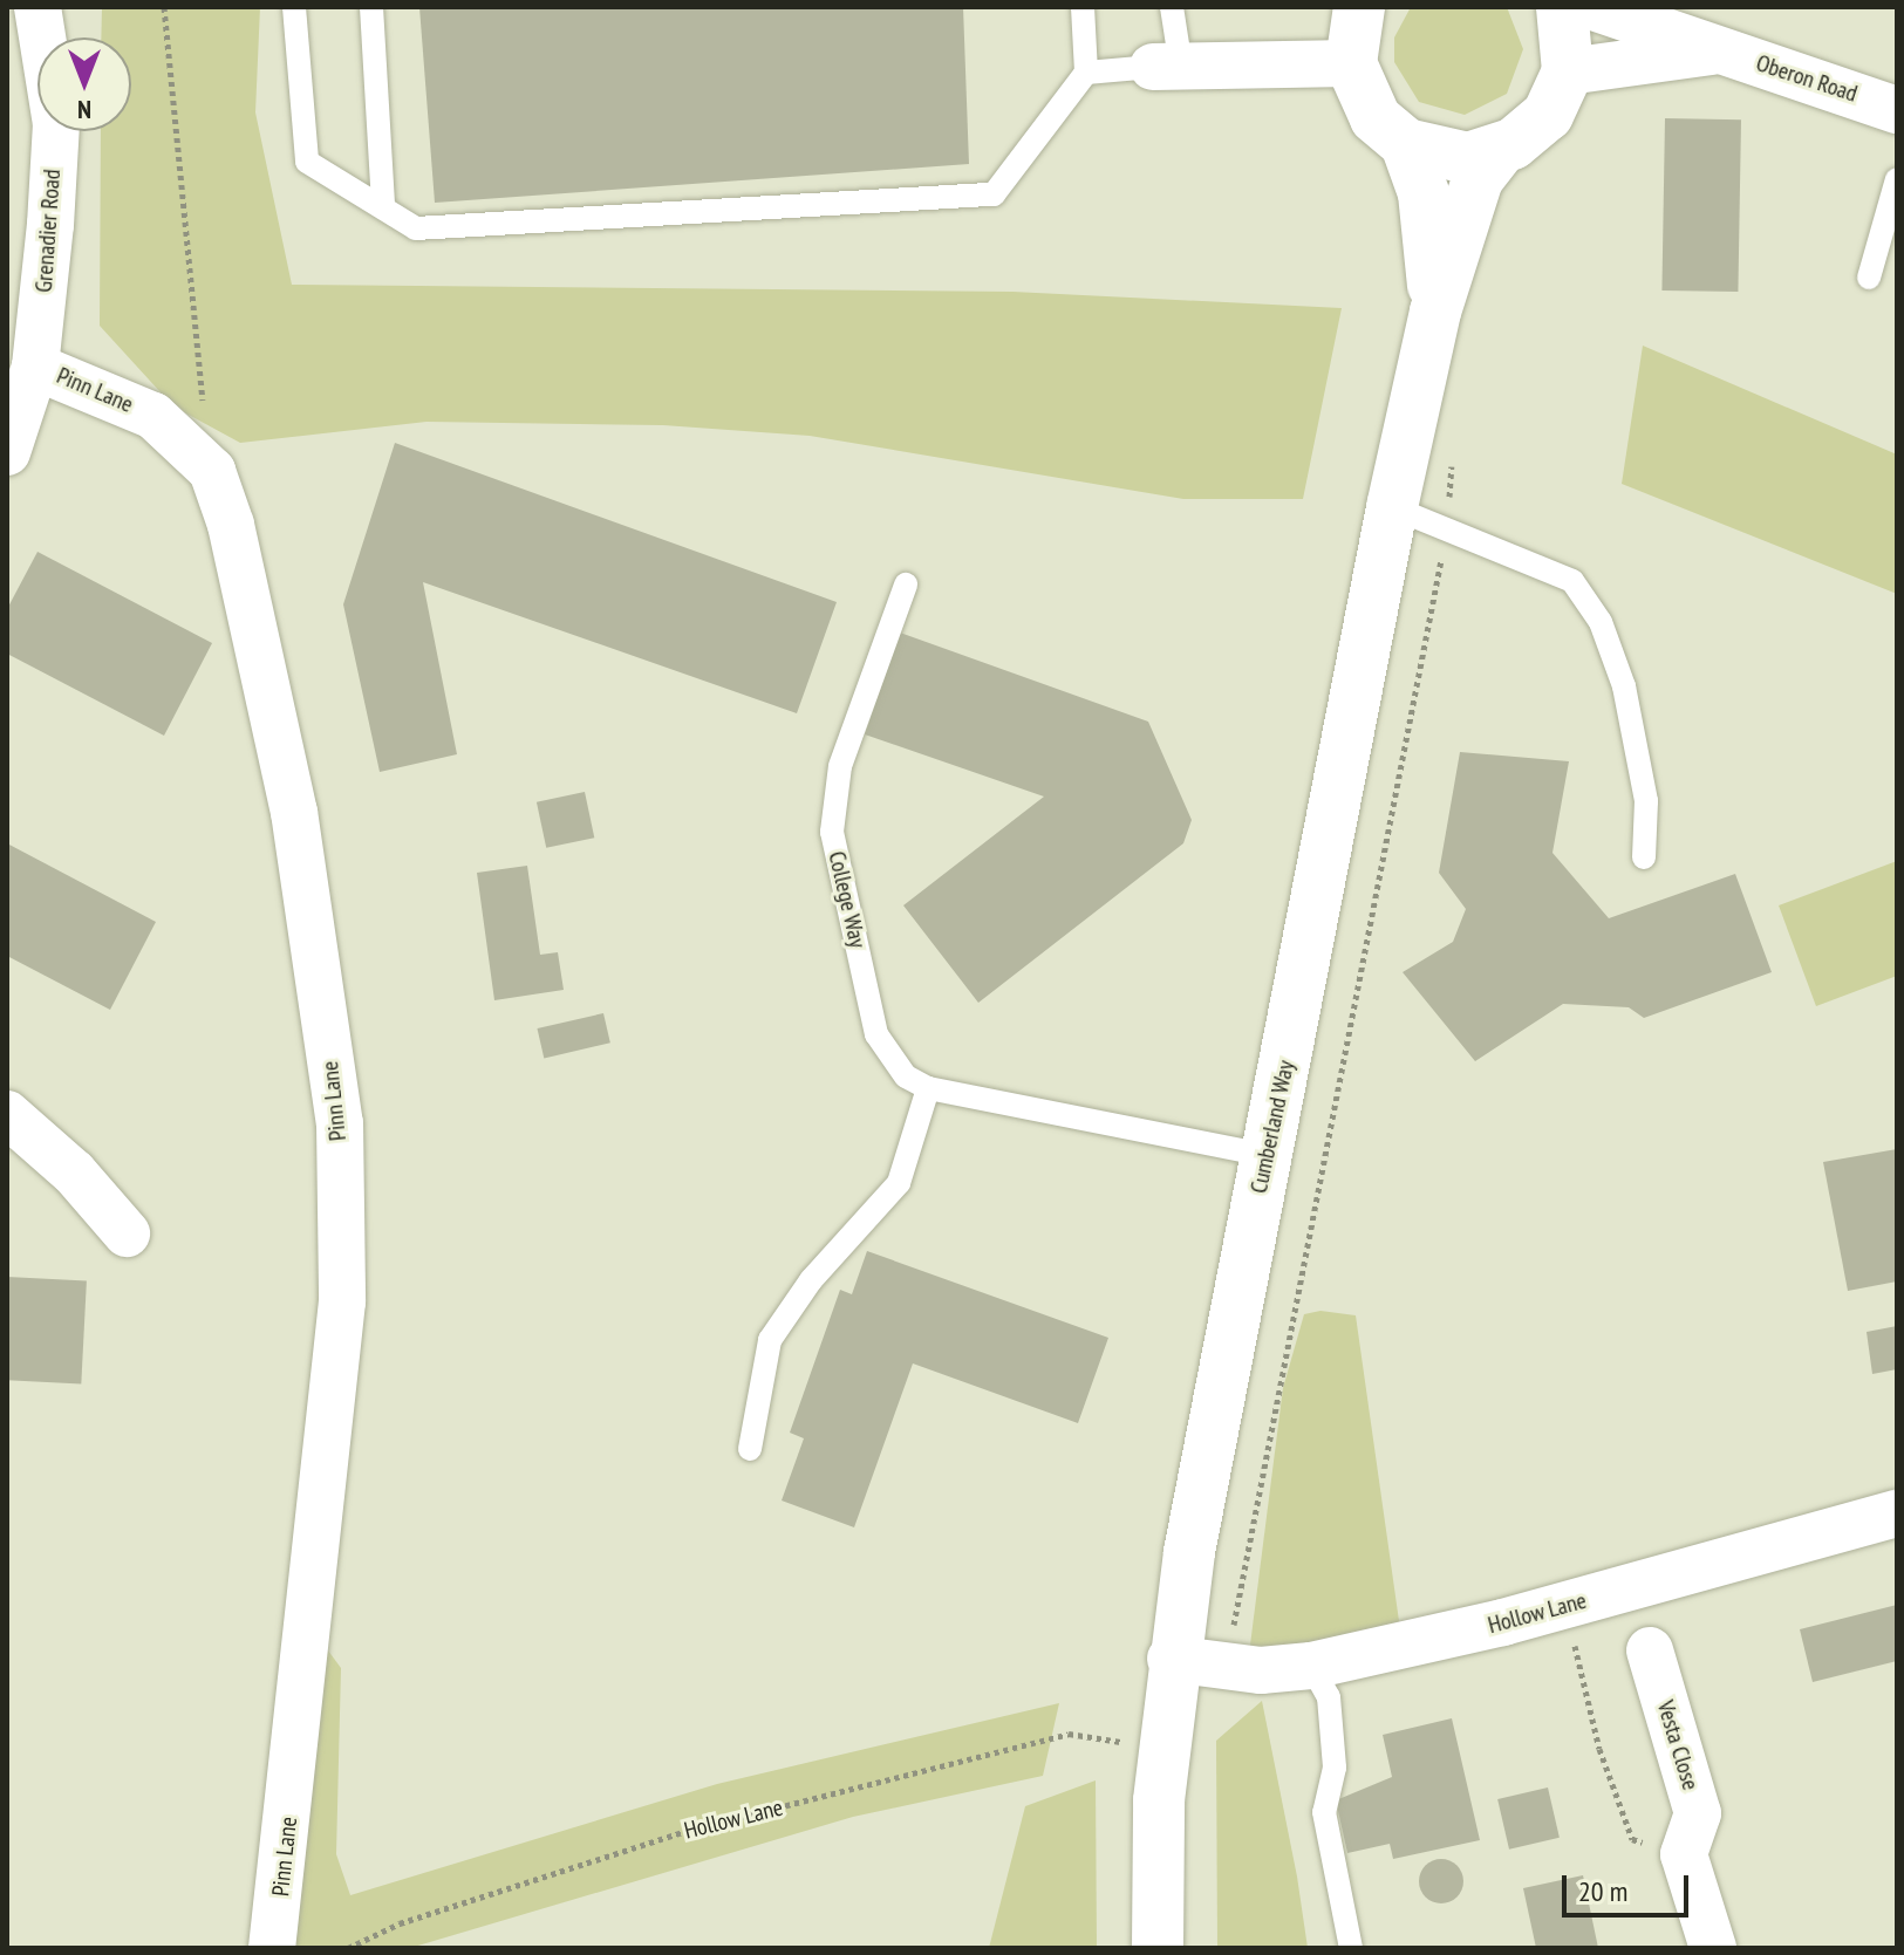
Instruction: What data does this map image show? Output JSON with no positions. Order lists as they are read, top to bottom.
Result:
{
  "streets": {
    "main road": ["Cumberland Way"],
    "street": [
      "Oberon Road",
      "Grenadier Road",
      "Pinn Lane",
      "Hollow Lane",
      "Vesta Close"
    ],
    "lane": ["College Way"]
  },
  "crossings": [
    ["Grenadier Road", "Pinn Lane"],
    ["College Way", "Cumberland Way"],
    ["Cumberland Way", "Hollow Lane"]
  ],
  "scale_bar": "20 m",
  "north": "bottom"
}
